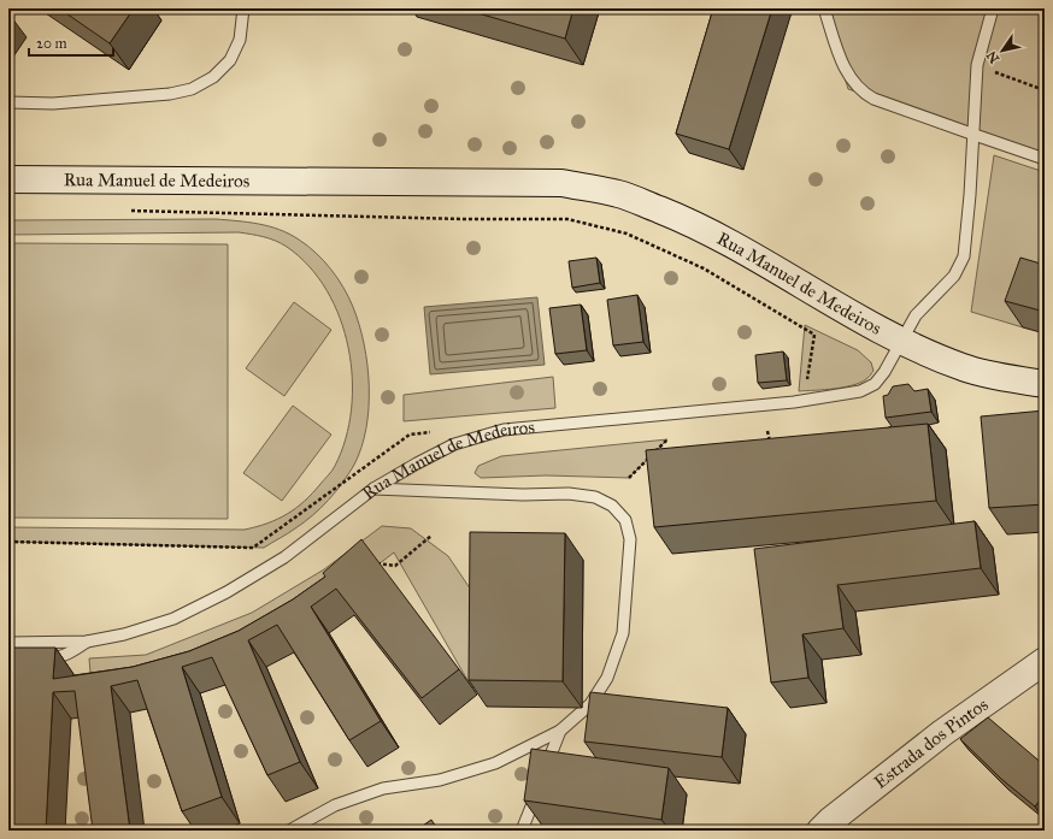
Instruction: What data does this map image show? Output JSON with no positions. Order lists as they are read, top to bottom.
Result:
{
  "streets": {
    "main road": ["Rua Manuel de Medeiros", "Estrada dos Pintos"]
  },
  "scale_bar": "20 m",
  "north": "bottom left"
}
